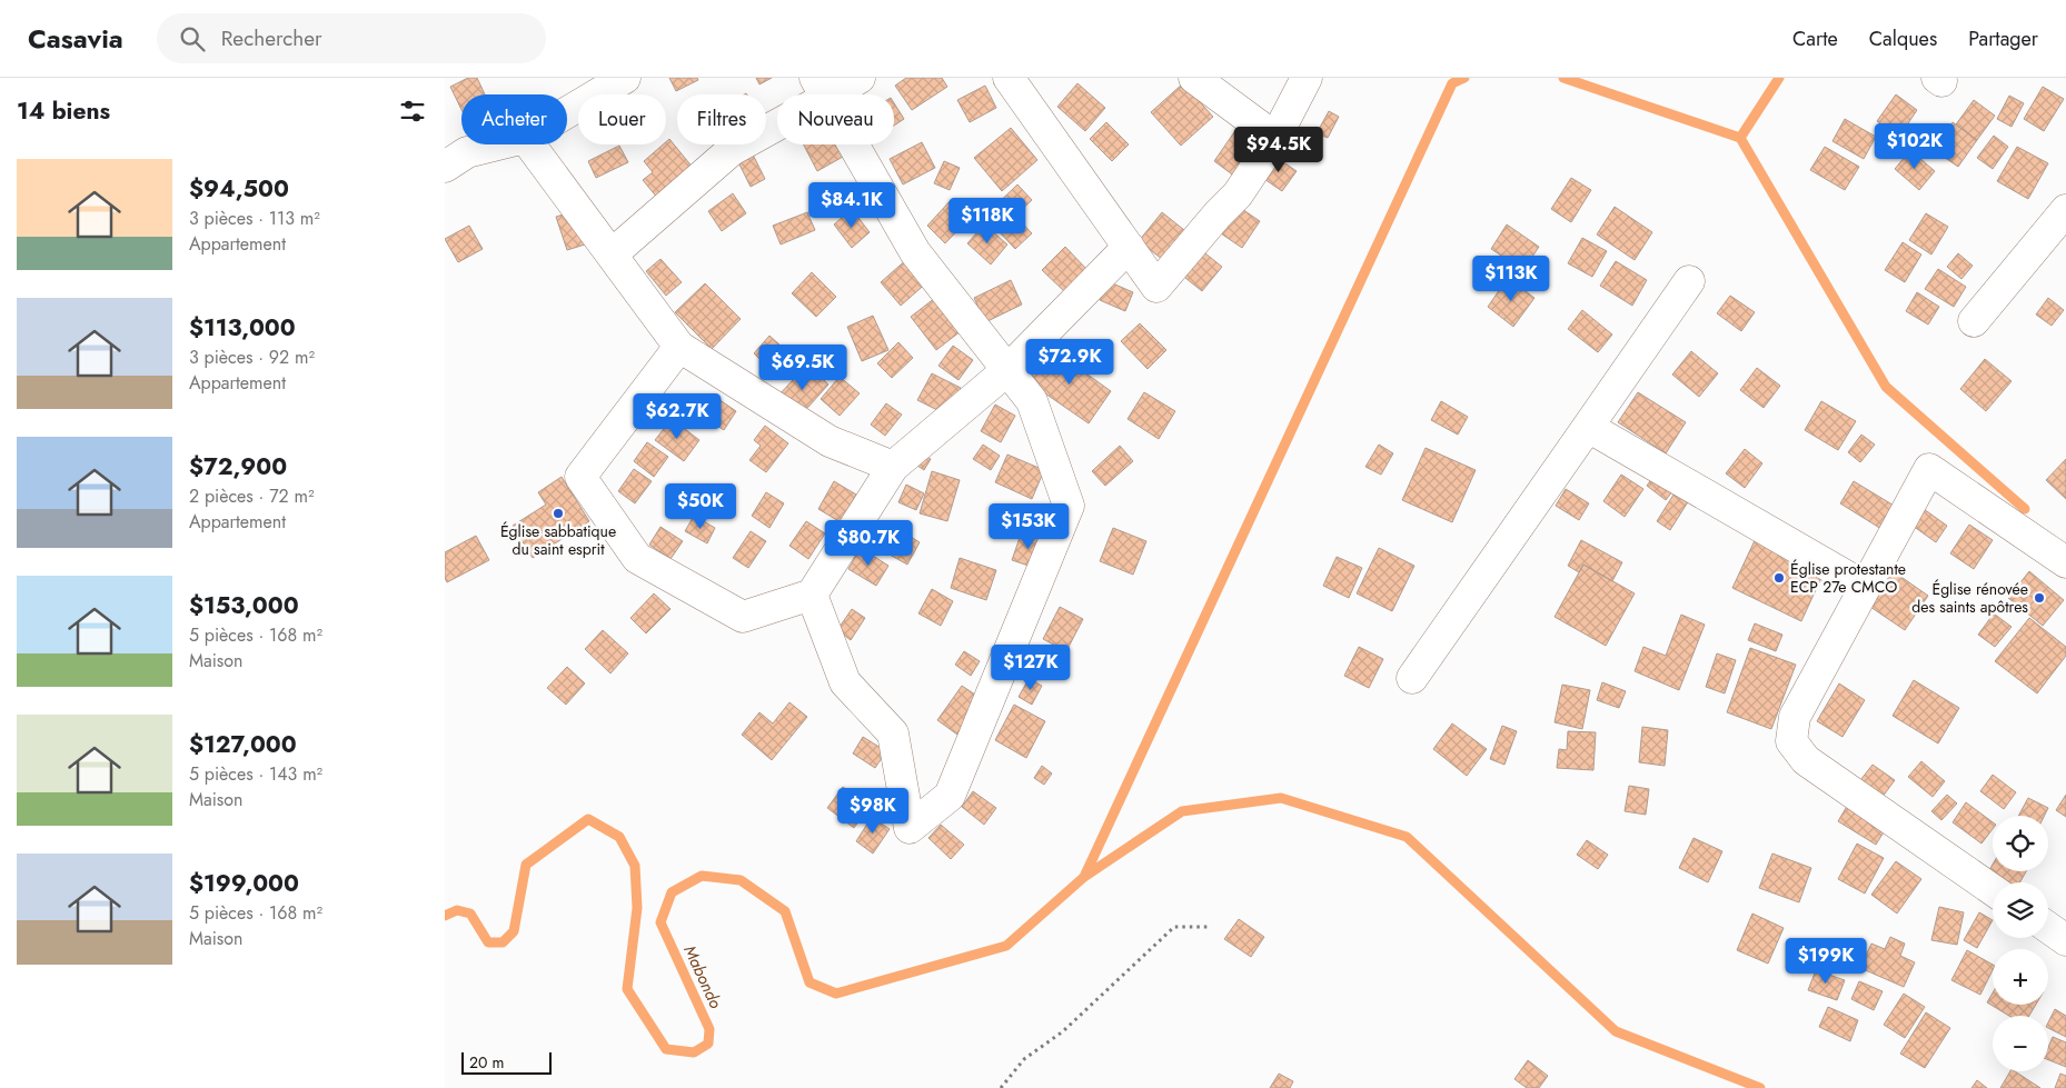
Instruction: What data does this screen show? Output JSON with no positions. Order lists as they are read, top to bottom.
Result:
{
  "water": ["Mabondo"],
  "places": ["Église sabbatique du saint esprit", "Église protestante ECP 27e CMCO", "Église rénovée des saints apôtres"],
  "scale_bar": "20 m",
  "page": {
    "header": "Casavia",
    "search": "Rechercher",
    "nav": ["Carte", "Calques", "Partager"],
    "heading": "14 biens",
    "chip": [
      "Acheter",
      "Louer",
      "Filtres",
      "Nouveau"
    ],
    "price": [
      "$102K",
      "$94.5K",
      "$84.1K",
      "$118K",
      "$113K",
      "$72.9K",
      "$69.5K",
      "$62.7K",
      "$50K",
      "$153K",
      "$80.7K",
      "$127K",
      "$98K",
      "$199K"
    ],
    "list": [
      {
        "name": "$94,500",
        "note": "3 pièces · 113 m² · Appartement"
      },
      {
        "name": "$113,000",
        "note": "3 pièces · 92 m² · Appartement"
      },
      {
        "name": "$72,900",
        "note": "2 pièces · 72 m² · Appartement"
      },
      {
        "name": "$153,000",
        "note": "5 pièces · 168 m² · Maison"
      },
      {
        "name": "$127,000",
        "note": "5 pièces · 143 m² · Maison"
      },
      {
        "name": "$199,000",
        "note": "5 pièces · 168 m² · Maison"
      }
    ],
    "map_buttons": ["+", "−"],
    "scale": "20 m"
  }
}
